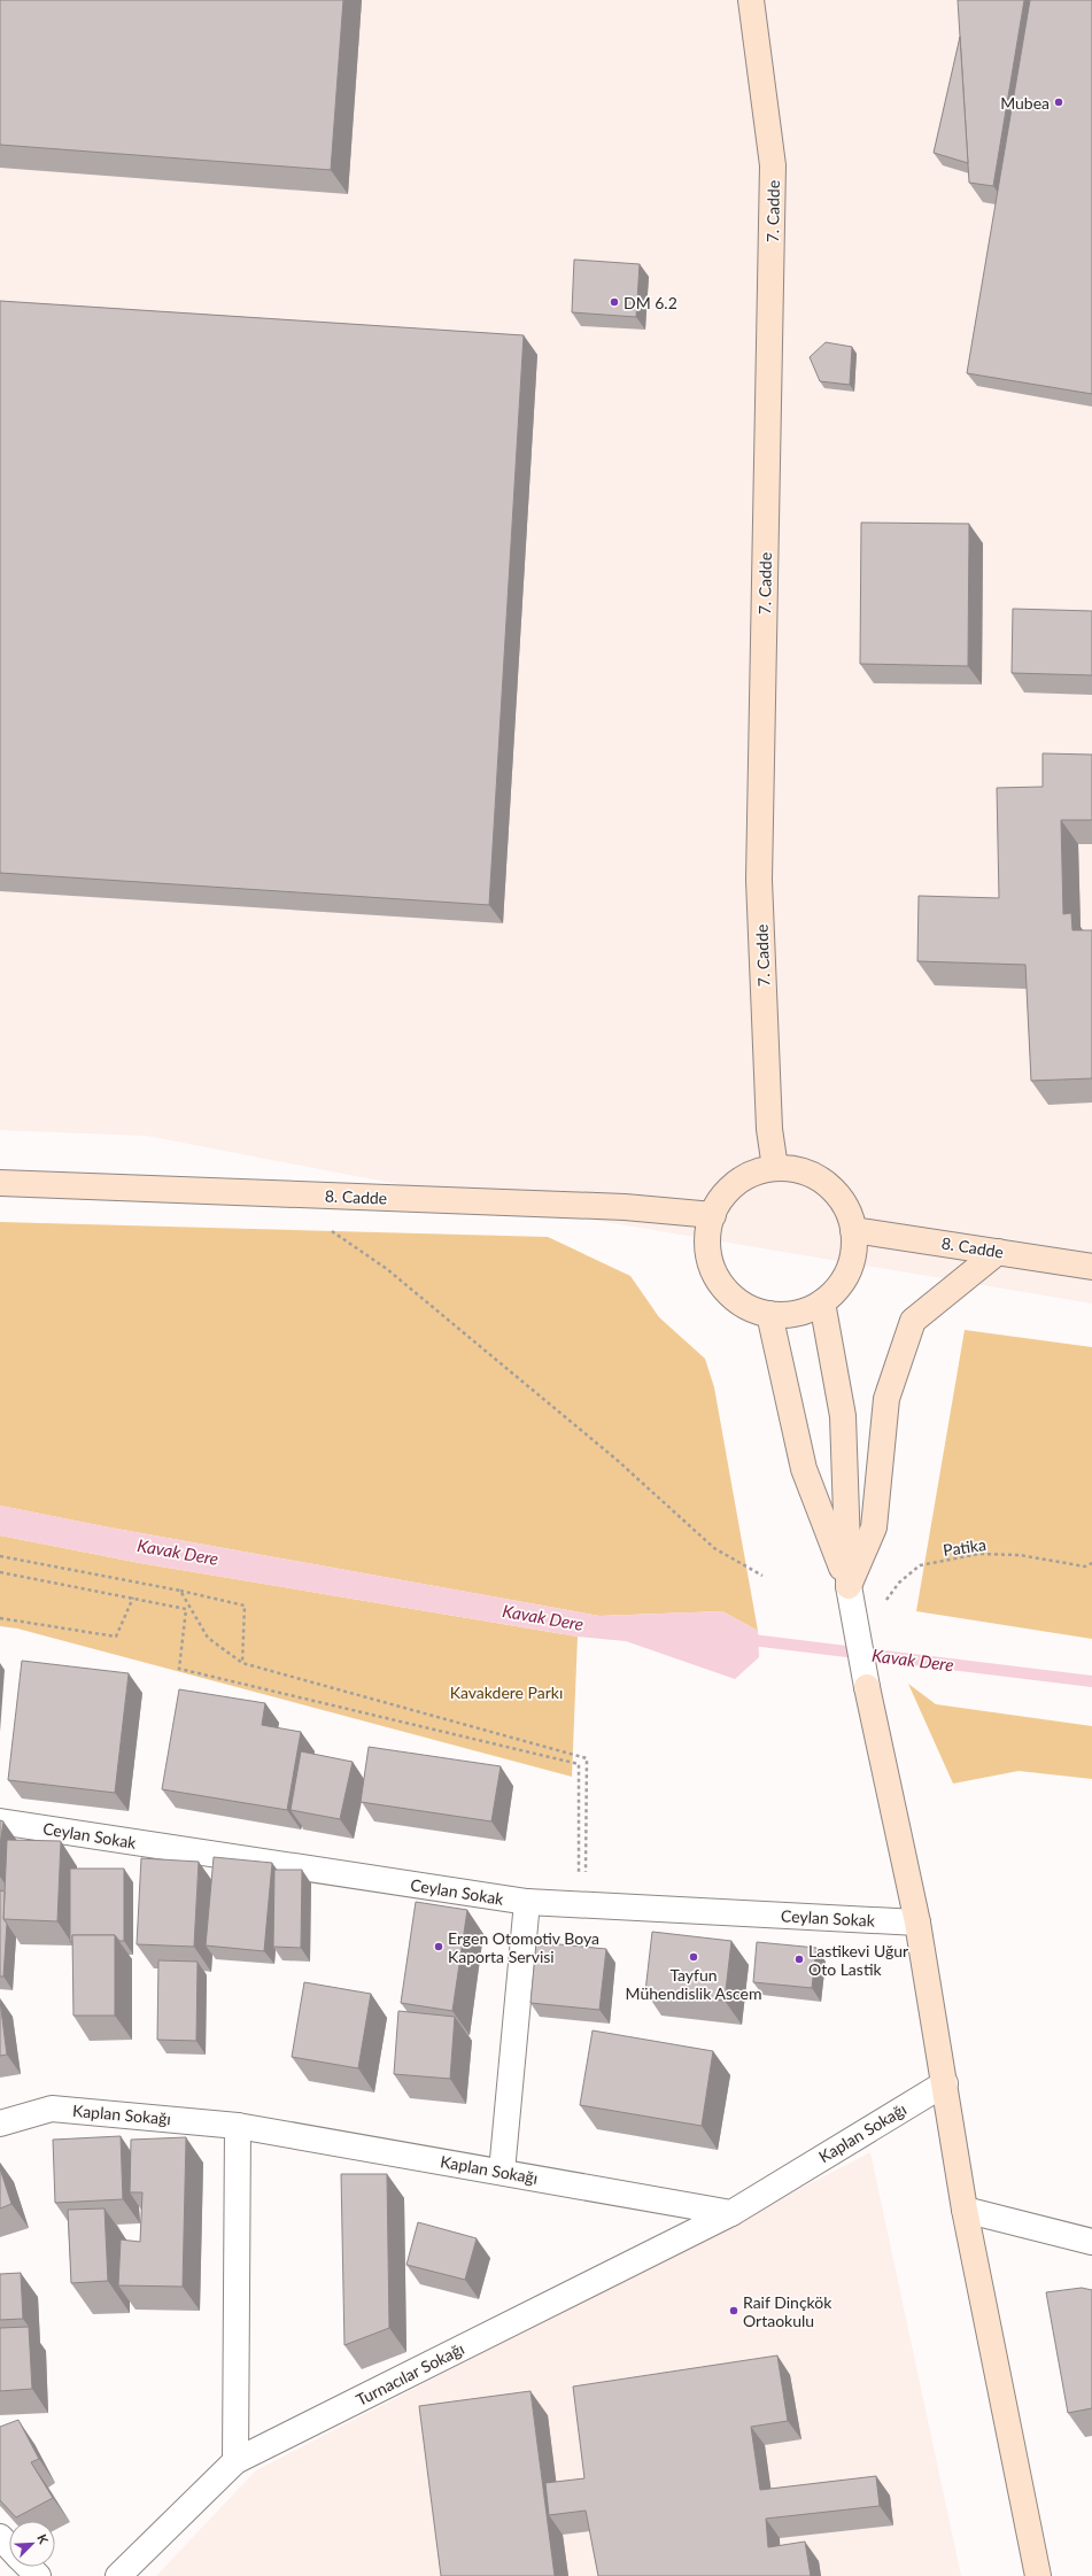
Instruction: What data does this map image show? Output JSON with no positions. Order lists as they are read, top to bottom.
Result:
{
  "streets": {
    "street": [
      "7. Cadde",
      "8. Cadde",
      "Ceylan Sokak",
      "Kaplan Sokağı",
      "Turnacılar Sokağı"
    ],
    "path": ["Patika"]
  },
  "crossings": [
    ["7. Cadde", "8. Cadde"],
    ["Kaplan Sokağı", "Turnacılar Sokağı"]
  ],
  "water": ["Kavak Dere"],
  "parks": ["Kavakdere Parkı"],
  "places": [
    "Mubea",
    "DM 6.2",
    "Ergen Otomotiv Boya Kaporta Servisi",
    "Tayfun Mühendislik Ascem",
    "Lastikevi Uğur Oto Lastik",
    "Raif Dinçkök Ortaokulu"
  ],
  "north": "top right"
}
